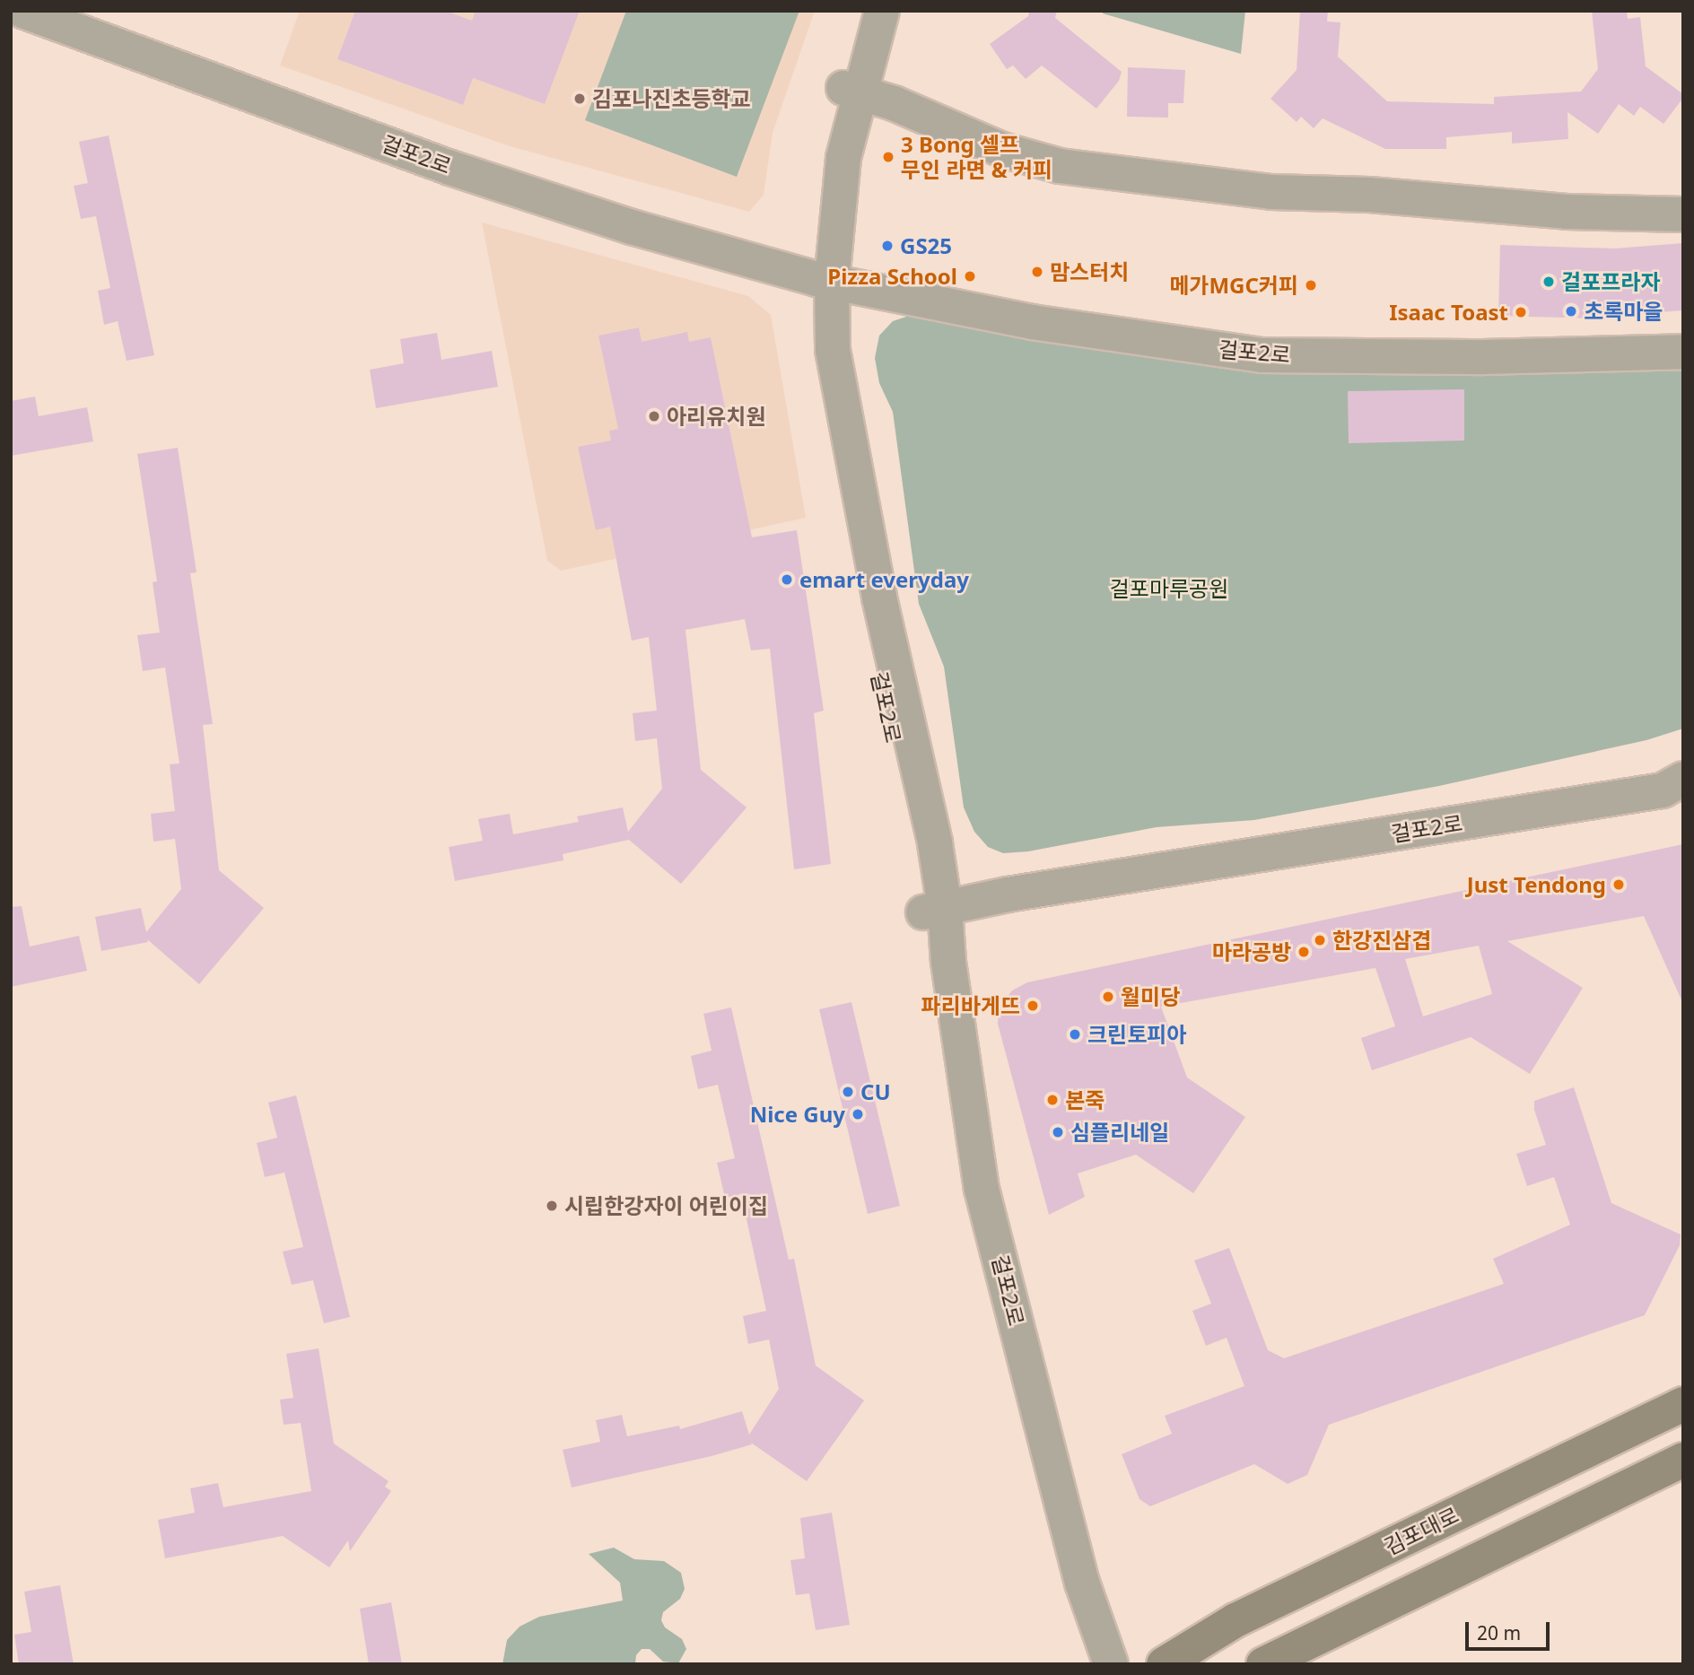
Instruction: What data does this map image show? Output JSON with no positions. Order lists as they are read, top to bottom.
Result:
{
  "streets": {
    "main road": ["김포대로"],
    "street": ["걸포2로"]
  },
  "parks": ["걸포마루공원"],
  "places": [
    "김포나진초등학교",
    "3 Bong 셀프 무인 라면 & 커피",
    "GS25",
    "맘스터치",
    "Pizza School",
    "걸포프라자",
    "메가MGC커피",
    "초록마을",
    "Isaac Toast",
    "아리유치원",
    "emart everyday",
    "Just Tendong",
    "한강진삼겹",
    "마라공방",
    "월미당",
    "파리바게뜨",
    "크린토피아",
    "CU",
    "본죽",
    "Nice Guy",
    "심플리네일",
    "시립한강자이 어린이집"
  ],
  "scale_bar": "20 m"
}
